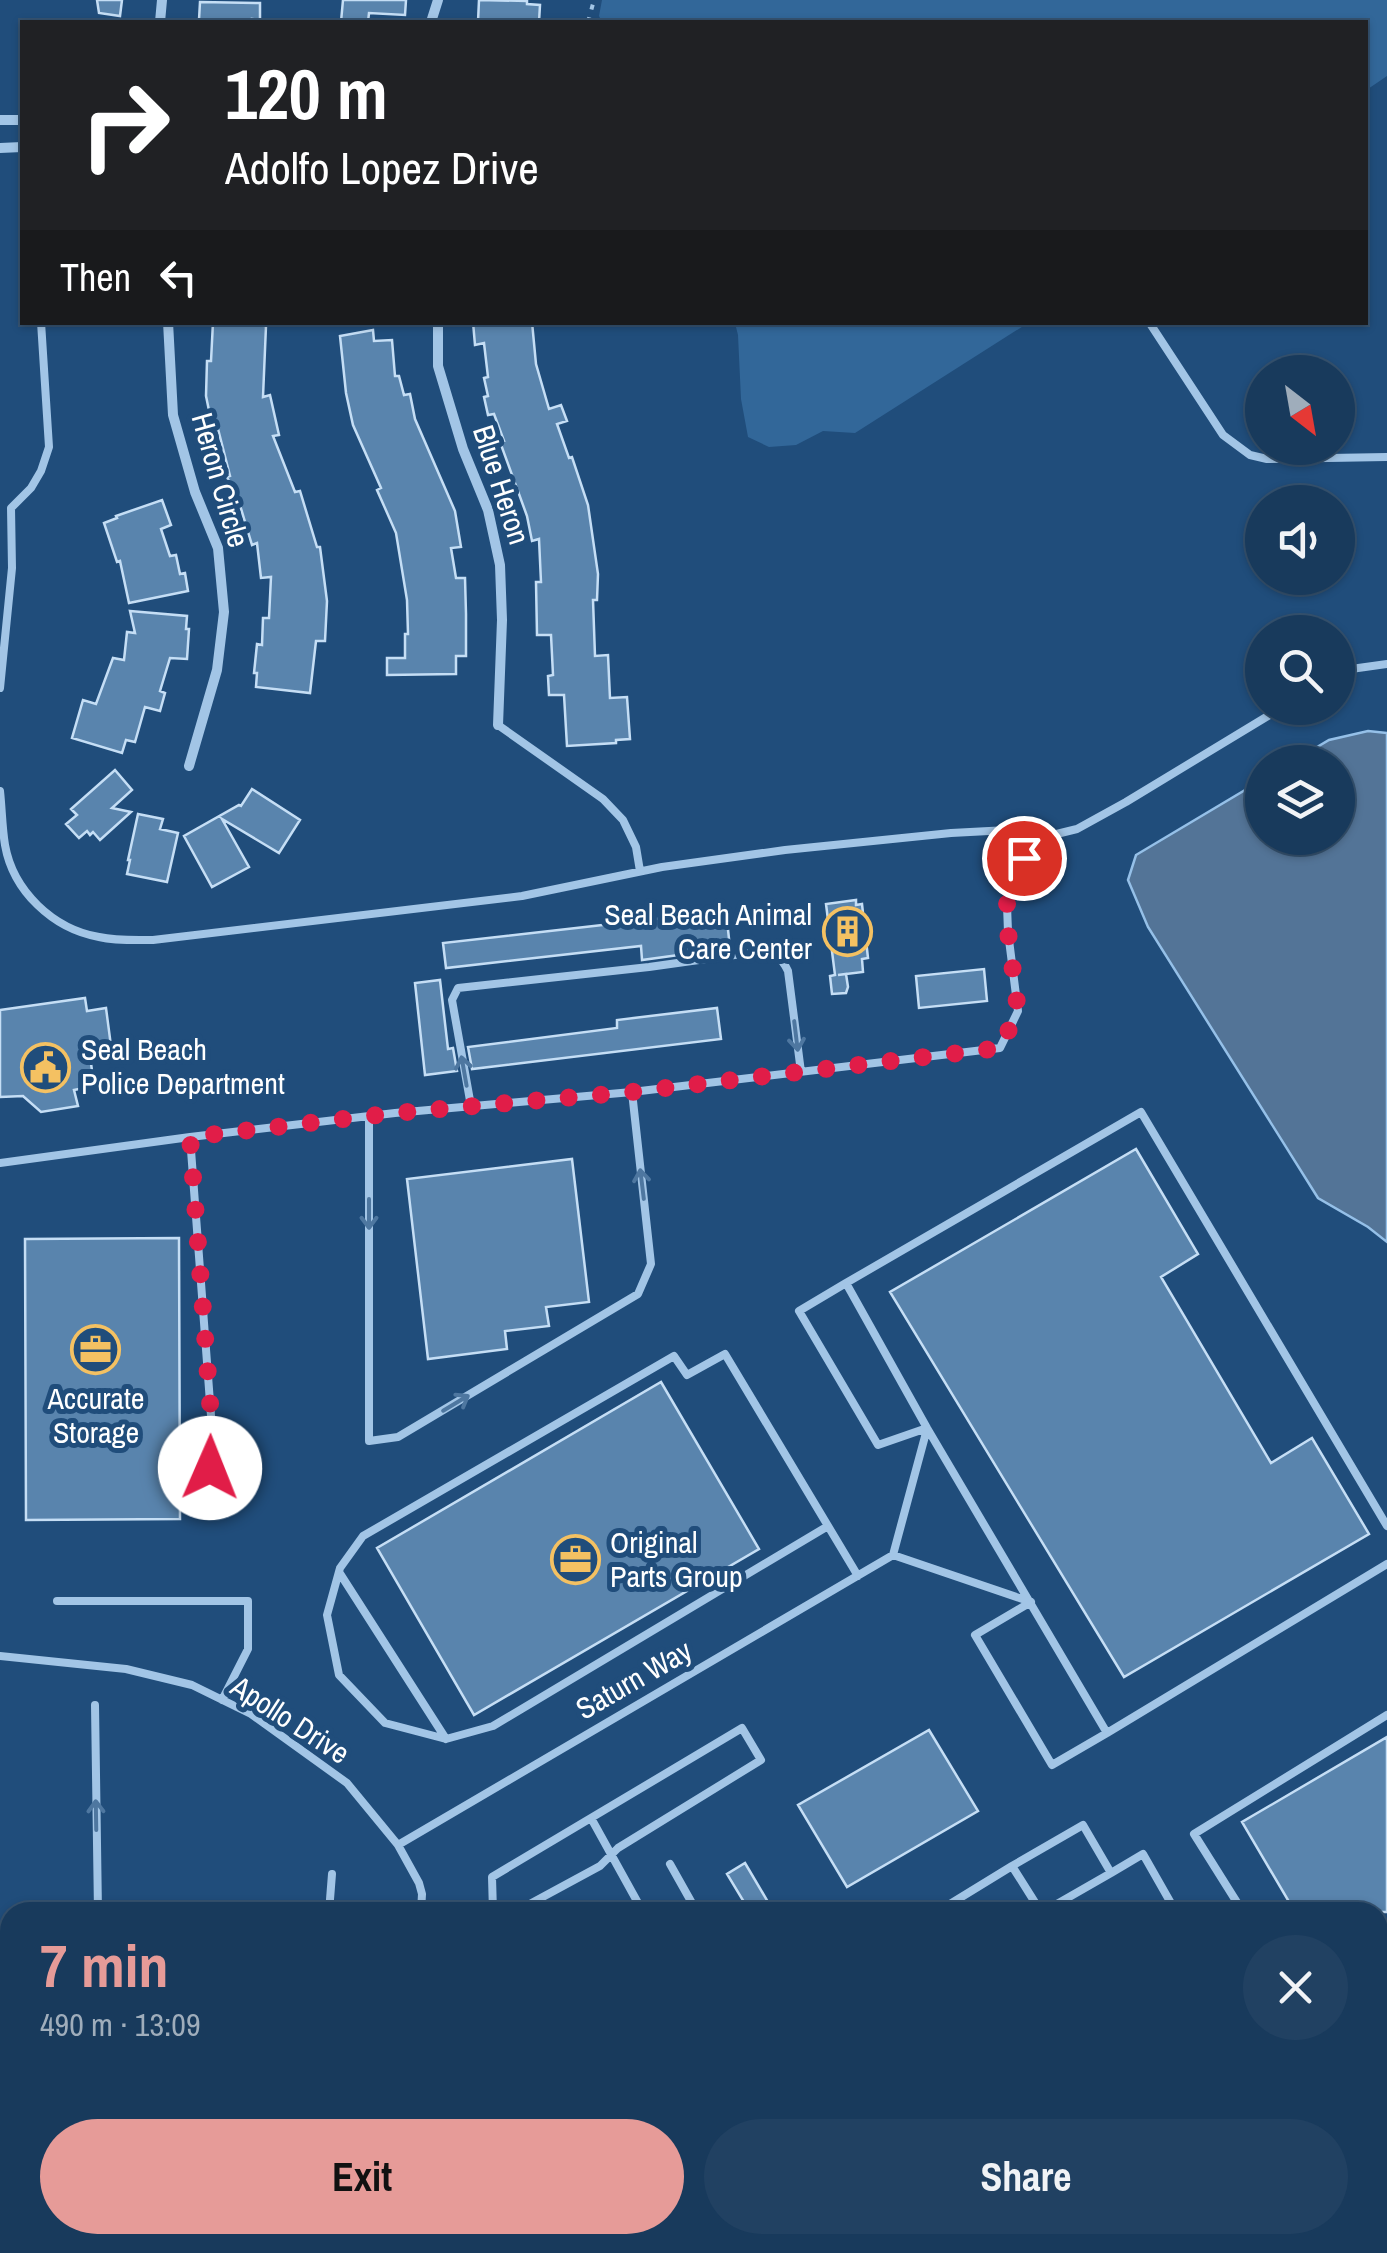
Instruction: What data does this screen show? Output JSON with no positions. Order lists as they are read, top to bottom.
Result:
{
  "streets": {
    "street": ["Heron Circle", "Blue Heron"],
    "lane": ["Saturn Way", "Apollo Drive"]
  },
  "crossings": [
    ["Saturn Way", "Apollo Drive"]
  ],
  "places": {
    "building": ["Seal Beach Animal Care Center"],
    "public building": ["Seal Beach Police Department"],
    "office": ["Accurate Storage", "Original Parts Group"]
  },
  "north": "bottom right",
  "page": {
    "turn": ["120 m", "Adolfo Lopez Drive"],
    "then": "Then",
    "heading": ["7 min", "490 m · 13:09"],
    "buttons": ["Exit", "Share"]
  }
}
